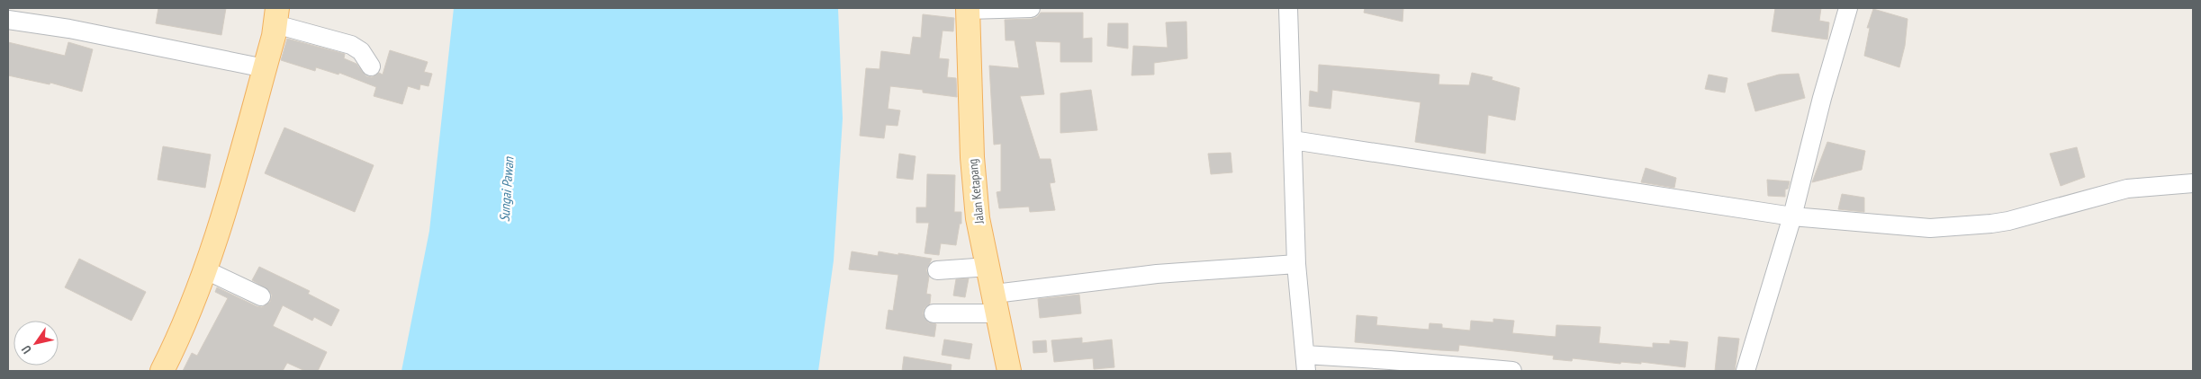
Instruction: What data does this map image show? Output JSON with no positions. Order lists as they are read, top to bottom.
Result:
{
  "streets": {
    "main road": ["Jalan Ketapang"]
  },
  "water": ["Sungai Pawan"],
  "north": "bottom left"
}
